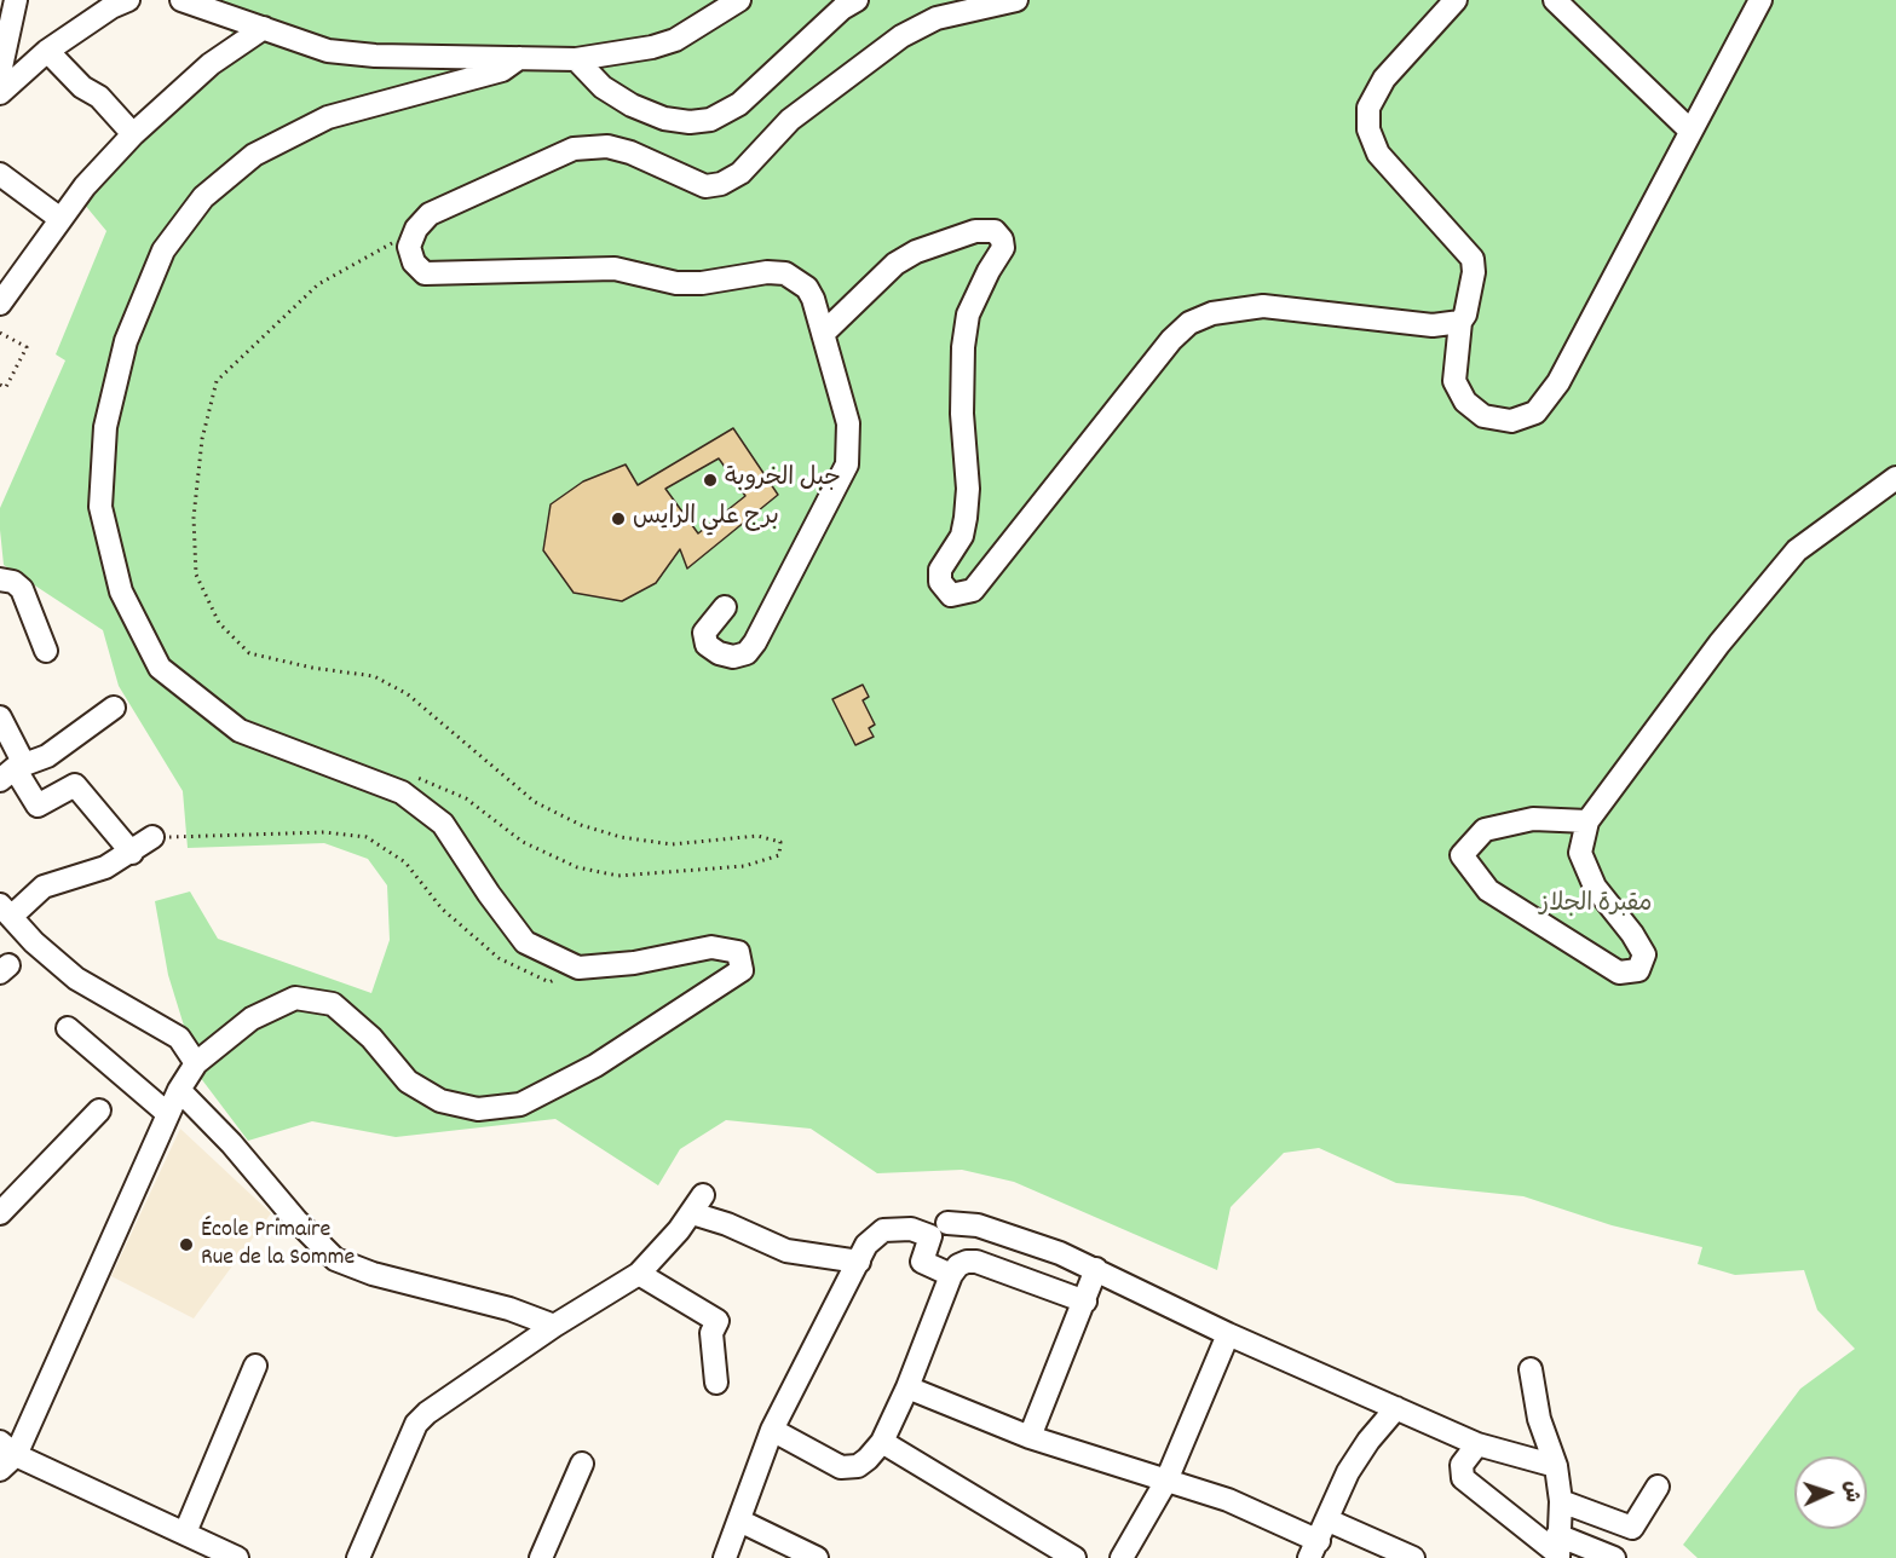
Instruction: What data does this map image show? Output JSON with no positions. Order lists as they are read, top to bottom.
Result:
{
  "parks": ["مقبرة الجلاز"],
  "places": ["جبل الخروبة", "برج علي الرايس", "École Primaire Rue de la Somme"],
  "north": "right"
}
